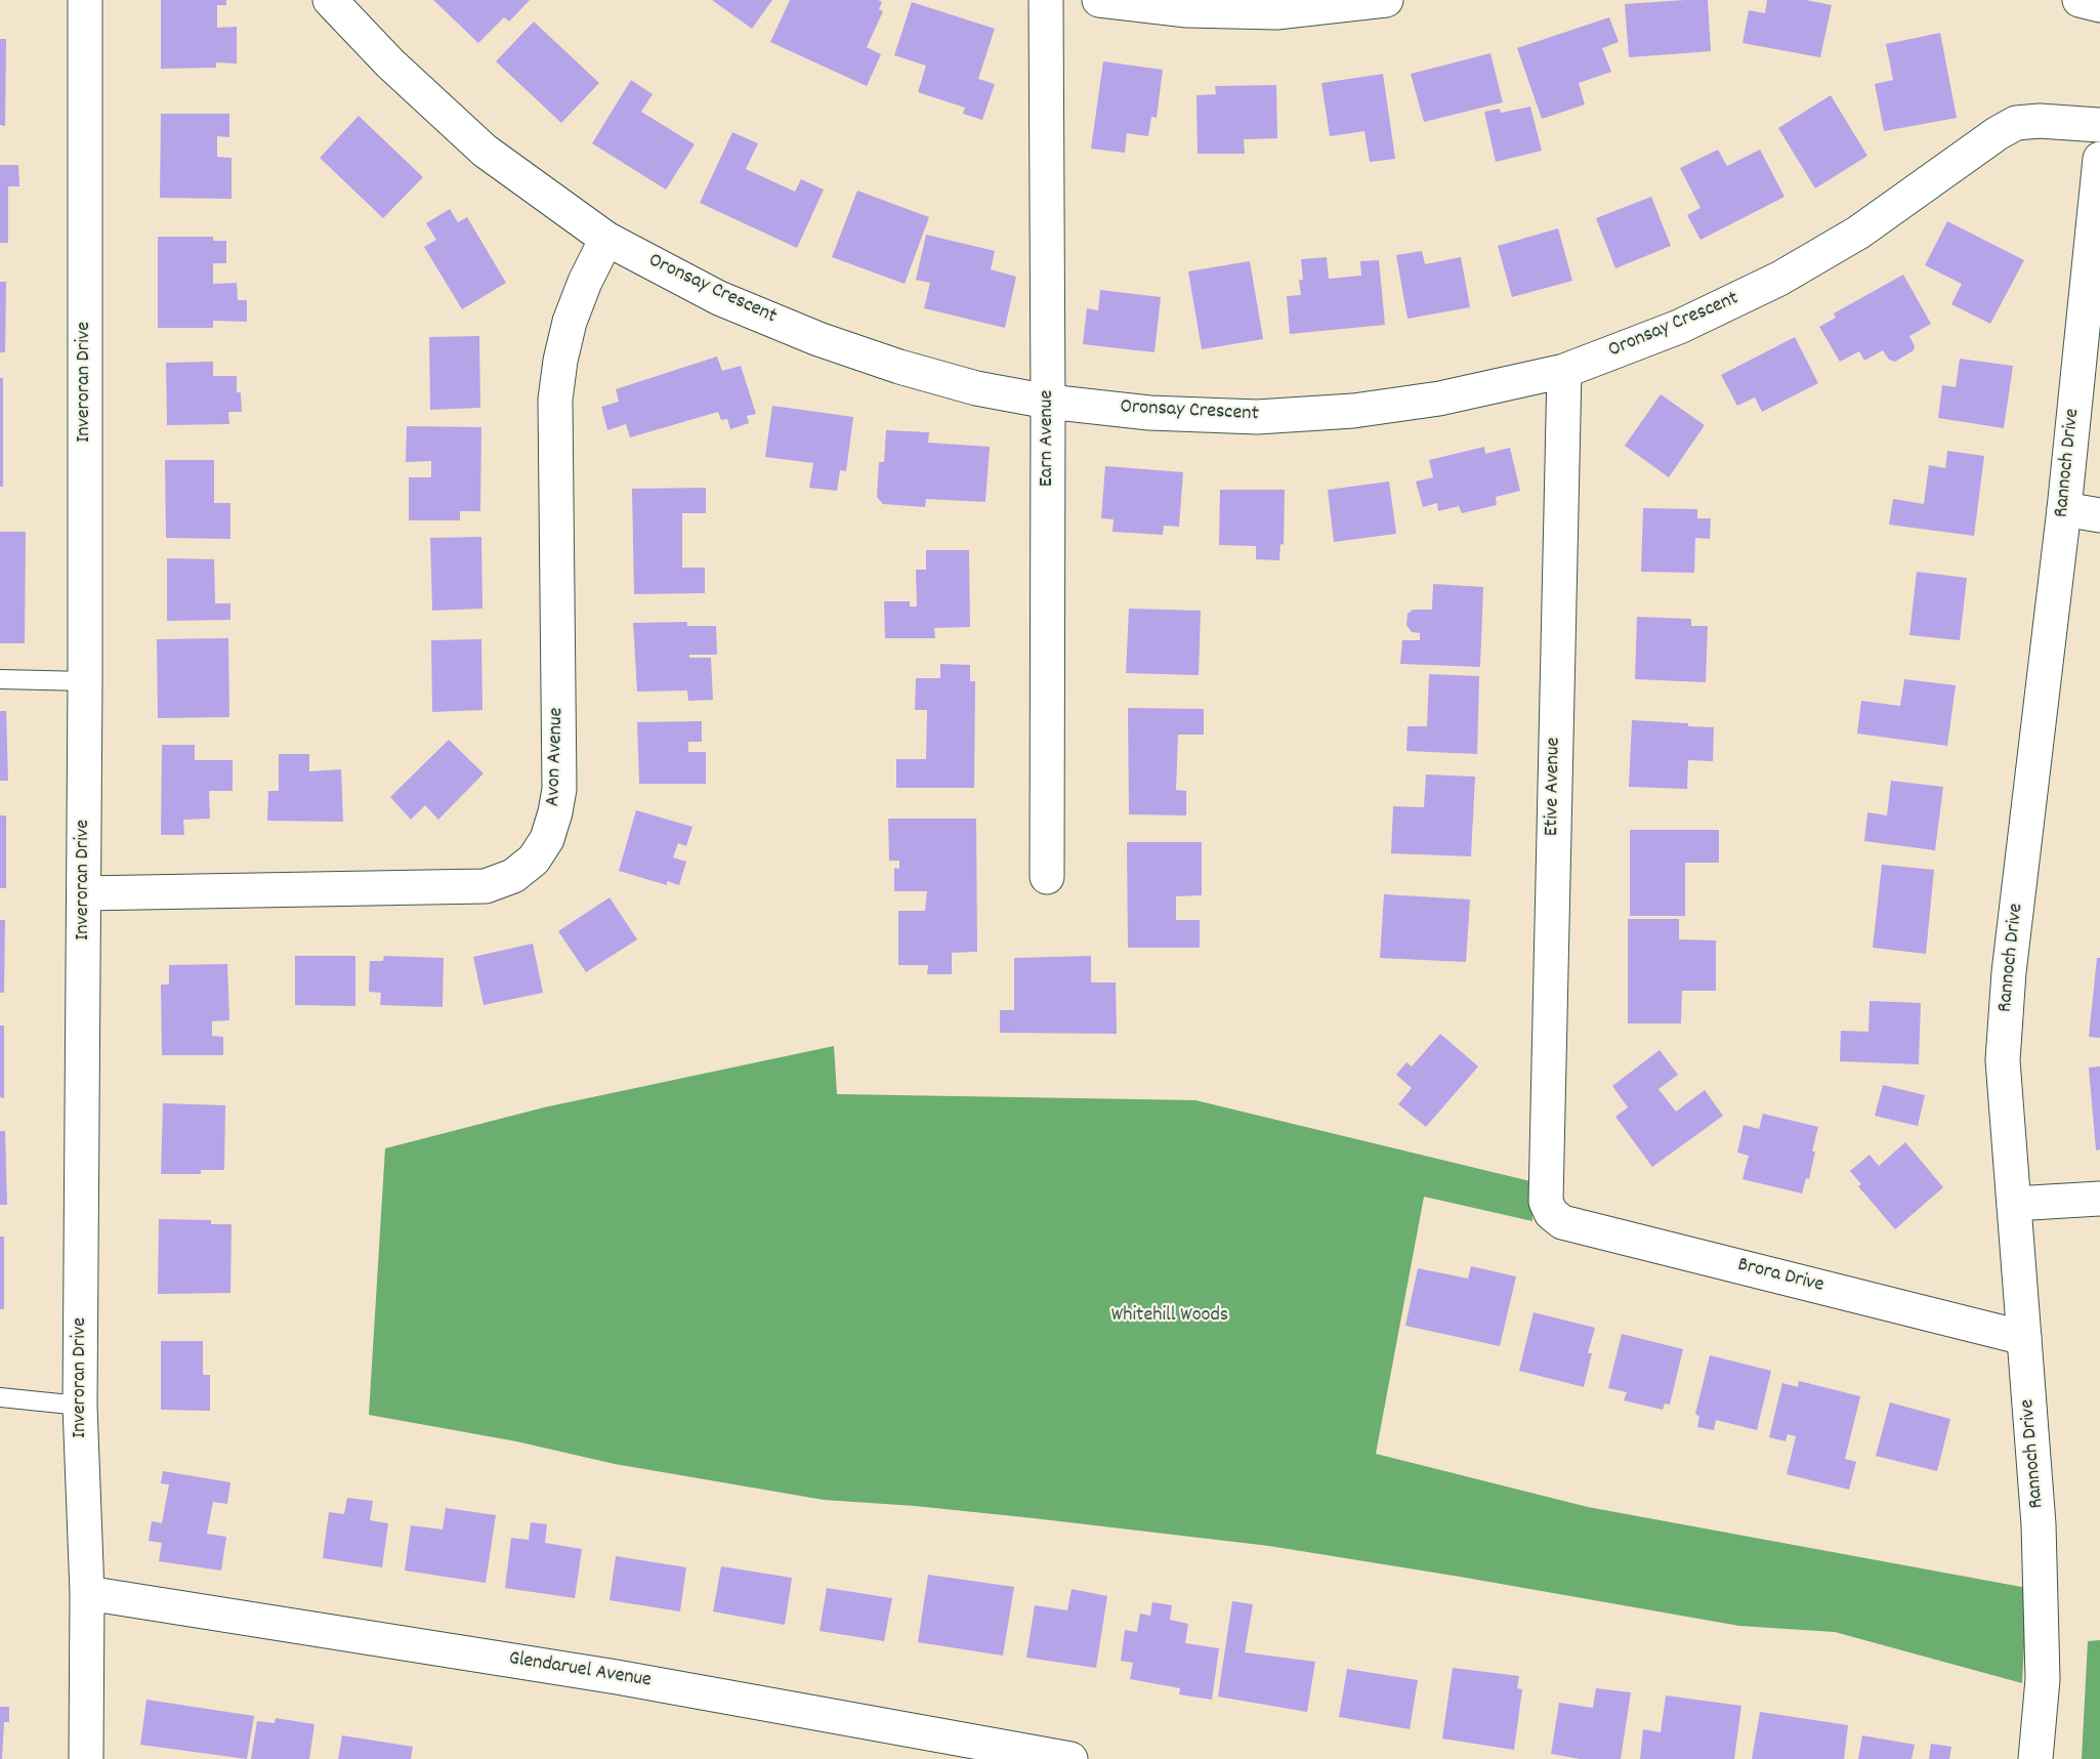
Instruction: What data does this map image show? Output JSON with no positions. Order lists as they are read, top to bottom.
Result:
{
  "streets": {
    "street": [
      "Oronsay Crescent",
      "Inveroran Drive",
      "Earn Avenue",
      "Rannoch Drive",
      "Avon Avenue",
      "Etive Avenue",
      "Brora Drive",
      "Glendaruel Avenue"
    ]
  },
  "crossings": [
    ["Oronsay Crescent", "Earn Avenue"],
    ["Oronsay Crescent", "Avon Avenue"],
    ["Oronsay Crescent", "Etive Avenue"],
    ["Inveroran Drive", "Avon Avenue"],
    ["Inveroran Drive", "Glendaruel Avenue"],
    ["Rannoch Drive", "Brora Drive"],
    ["Etive Avenue", "Brora Drive"]
  ],
  "parks": ["Whitehill Woods"]
}
